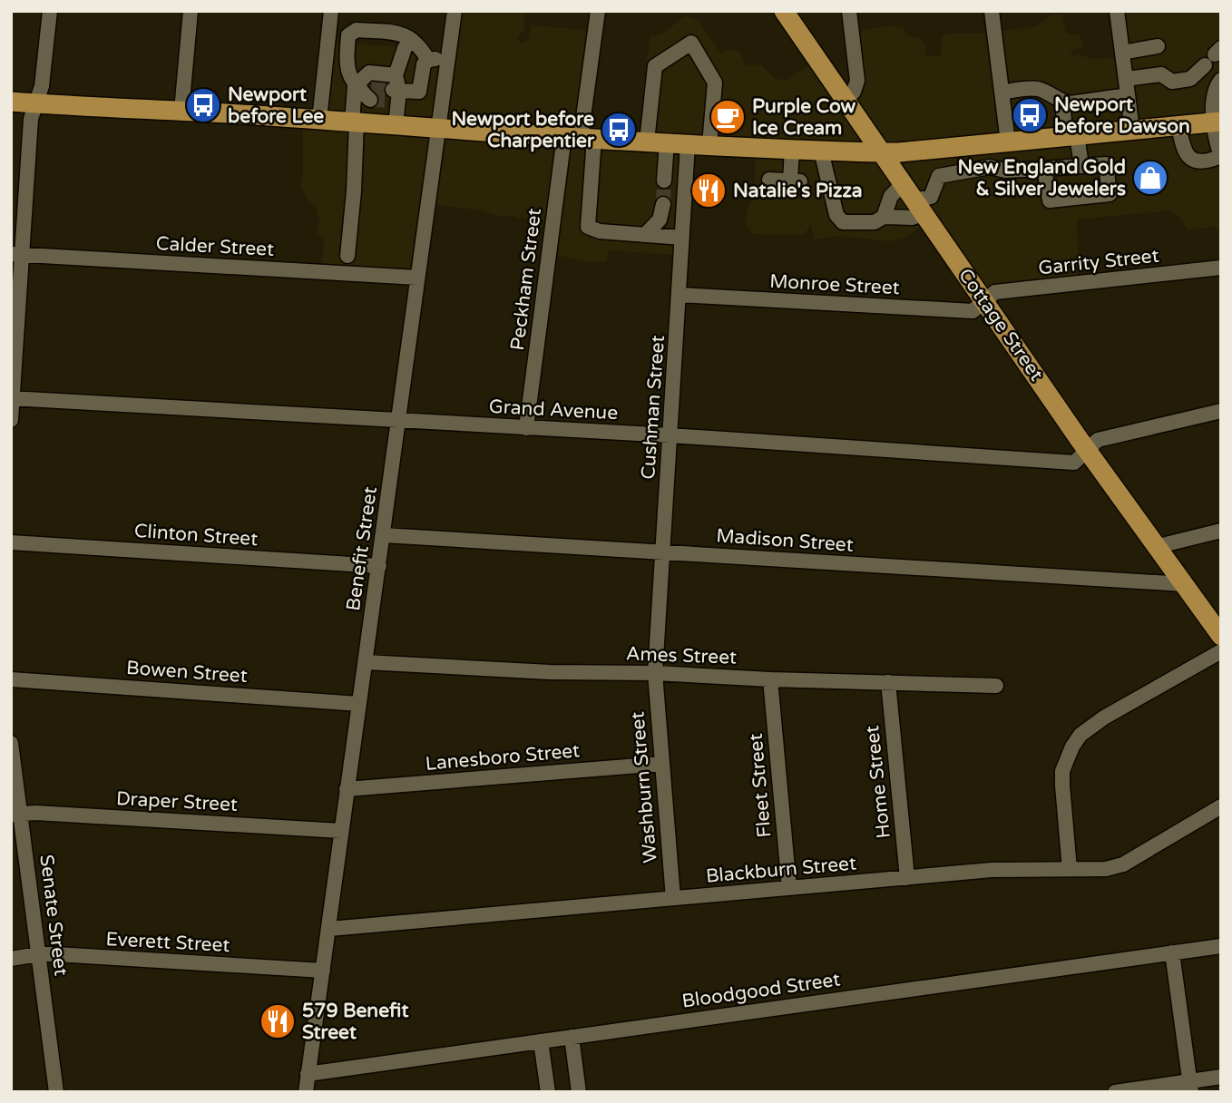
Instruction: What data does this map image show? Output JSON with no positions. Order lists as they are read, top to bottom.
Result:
{
  "streets": {
    "main road": ["Cottage Street"],
    "street": [
      "Calder Street",
      "Garrity Street",
      "Peckham Street",
      "Monroe Street",
      "Cushman Street",
      "Grand Avenue",
      "Clinton Street",
      "Madison Street",
      "Benefit Street",
      "Ames Street",
      "Bowen Street",
      "Lanesboro Street",
      "Home Street",
      "Fleet Street",
      "Washburn Street",
      "Draper Street",
      "Blackburn Street",
      "Senate Street",
      "Everett Street",
      "Bloodgood Street"
    ]
  },
  "crossings": [
    ["Calder Street", "Benefit Street"],
    ["Garrity Street", "Monroe Street"],
    ["Garrity Street", "Cottage Street"],
    ["Peckham Street", "Grand Avenue"],
    ["Monroe Street", "Cottage Street"],
    ["Monroe Street", "Cushman Street"],
    ["Cottage Street", "Grand Avenue"],
    ["Cottage Street", "Madison Street"],
    ["Cushman Street", "Grand Avenue"],
    ["Cushman Street", "Madison Street"],
    ["Cushman Street", "Ames Street"],
    ["Cushman Street", "Washburn Street"],
    ["Grand Avenue", "Benefit Street"],
    ["Clinton Street", "Benefit Street"],
    ["Madison Street", "Benefit Street"],
    ["Benefit Street", "Ames Street"],
    ["Benefit Street", "Bowen Street"],
    ["Benefit Street", "Lanesboro Street"],
    ["Benefit Street", "Draper Street"],
    ["Benefit Street", "Blackburn Street"],
    ["Benefit Street", "Everett Street"],
    ["Benefit Street", "Bloodgood Street"],
    ["Ames Street", "Home Street"],
    ["Ames Street", "Fleet Street"],
    ["Ames Street", "Washburn Street"],
    ["Lanesboro Street", "Washburn Street"],
    ["Home Street", "Blackburn Street"],
    ["Fleet Street", "Blackburn Street"],
    ["Washburn Street", "Blackburn Street"],
    ["Draper Street", "Senate Street"],
    ["Senate Street", "Everett Street"]
  ],
  "places": {
    "bus stop": ["Newport before Lee", "Newport before Dawson", "Newport before Charpentier"],
    "cafe": ["Purple Cow Ice Cream"],
    "shop": ["New England Gold & Silver Jewelers"],
    "restaurant": ["Natalie's Pizza", "579 Benefit Street"]
  }
}
